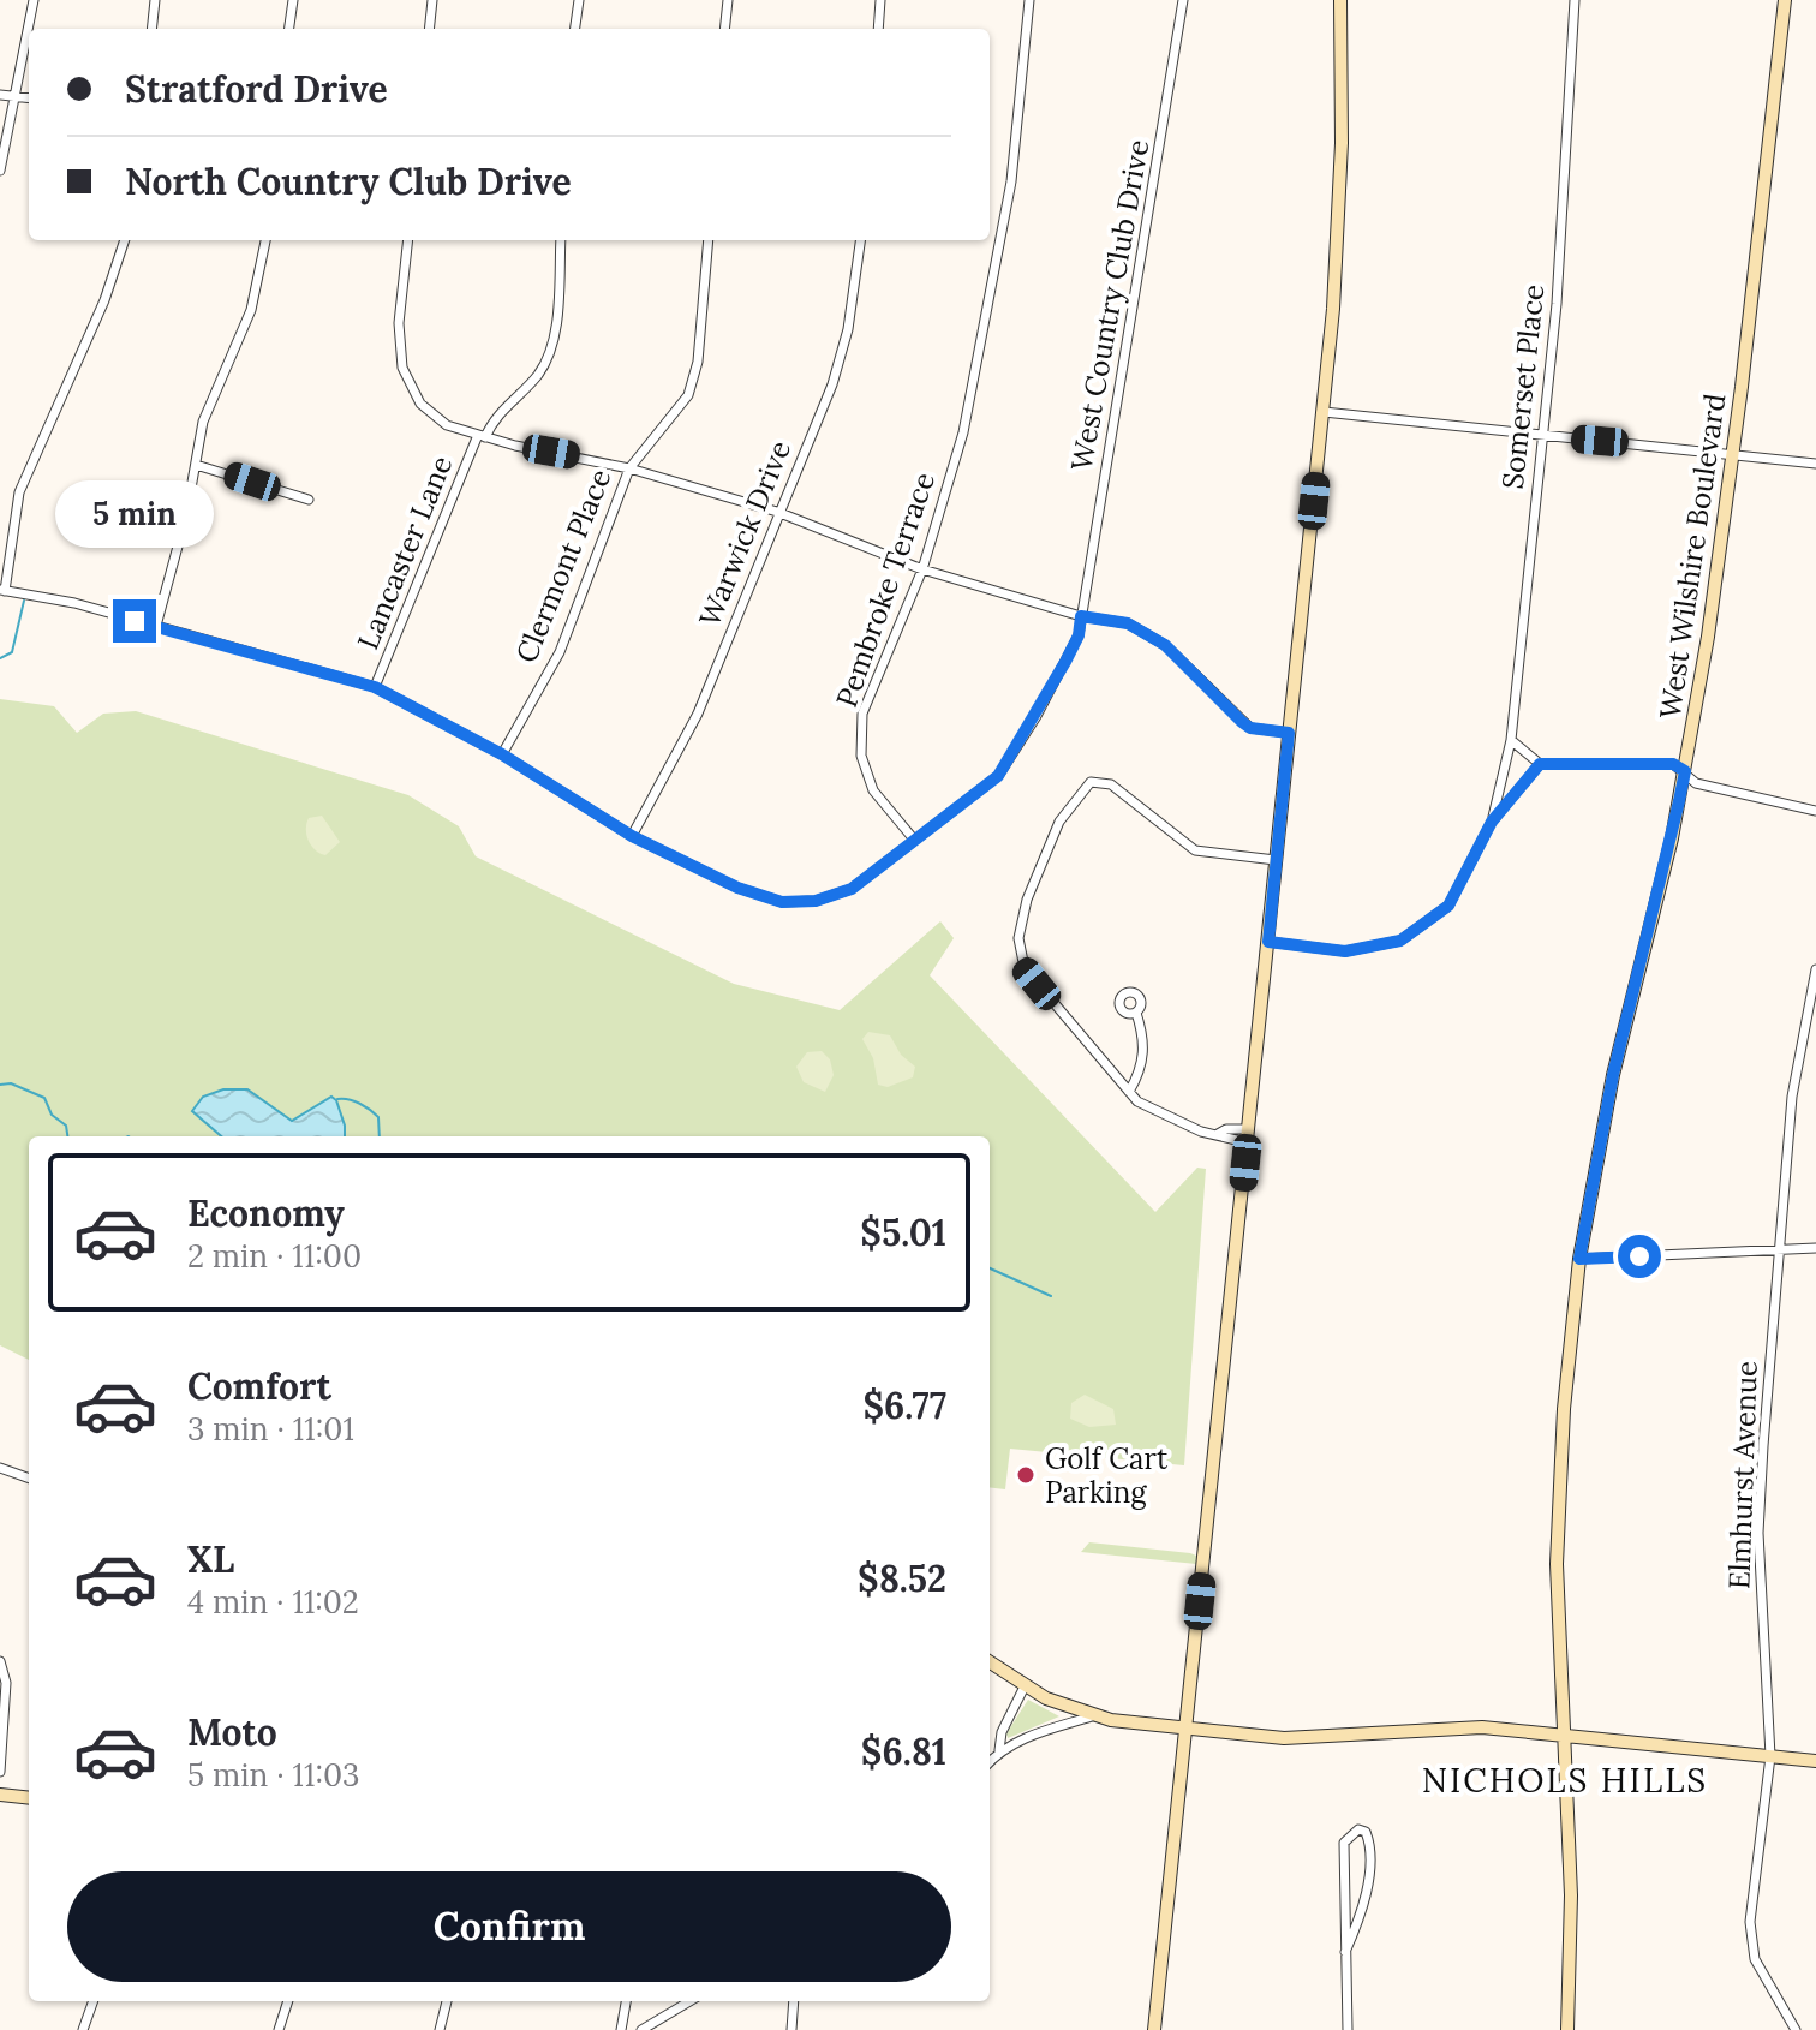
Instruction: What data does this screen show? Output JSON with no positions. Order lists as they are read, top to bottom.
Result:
{
  "streets": {
    "street": [
      "West Country Club Drive",
      "Somerset Place",
      "Warwick Drive",
      "Lancaster Lane",
      "West Wilshire Boulevard",
      "Clermont Place",
      "Pembroke Terrace",
      "Elmhurst Avenue"
    ]
  },
  "crossings": [
    ["West Country Club Drive", "Warwick Drive"],
    ["West Country Club Drive", "Lancaster Lane"],
    ["West Country Club Drive", "Clermont Place"],
    ["West Country Club Drive", "Pembroke Terrace"]
  ],
  "districts": ["NICHOLS HILLS"],
  "places": ["Golf Cart Parking"],
  "page": {
    "banner": ["Stratford Drive", "North Country Club Drive"],
    "bubble": "5 min",
    "list": [
      {
        "name": "Economy",
        "note": "2 min · 11:00",
        "value": "$5.01"
      },
      {
        "name": "Comfort",
        "note": "3 min · 11:01",
        "value": "$6.77"
      },
      {
        "name": "XL",
        "note": "4 min · 11:02",
        "value": "$8.52"
      },
      {
        "name": "Moto",
        "note": "5 min · 11:03",
        "value": "$6.81"
      }
    ],
    "buttons": "Confirm"
  }
}
